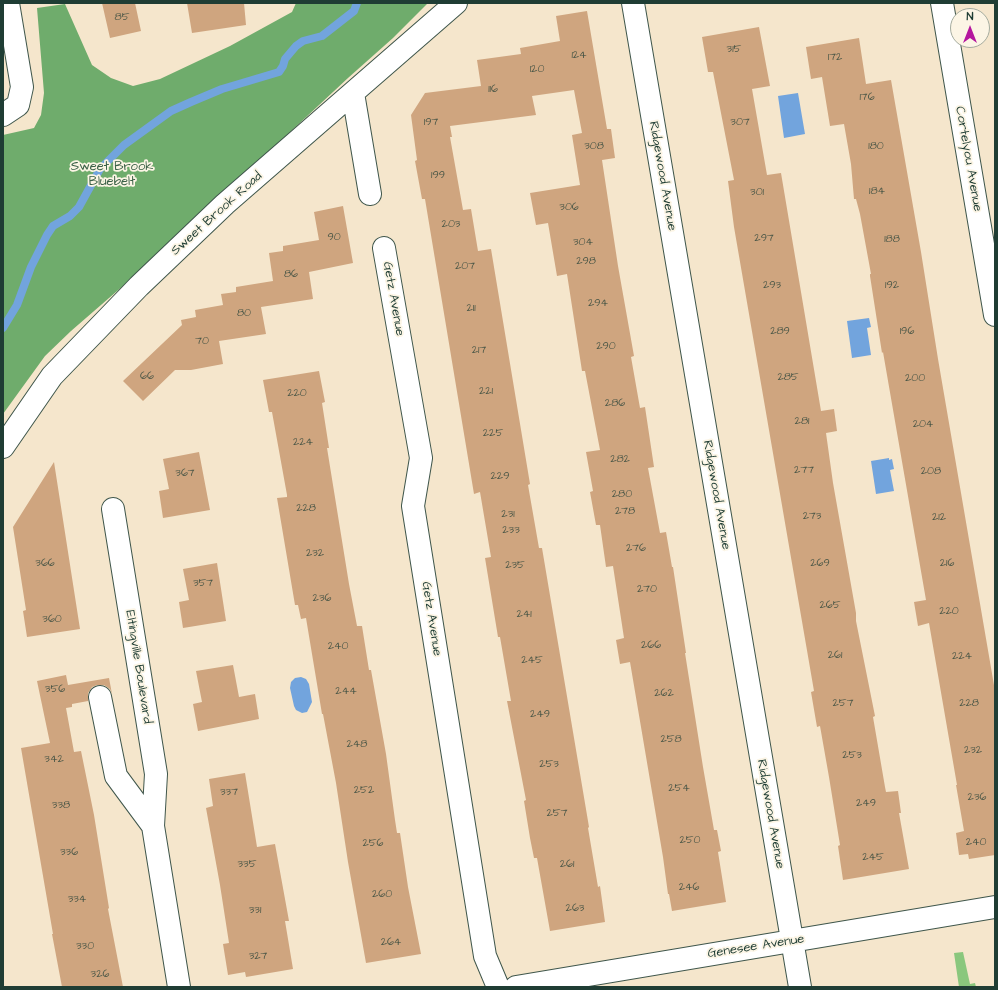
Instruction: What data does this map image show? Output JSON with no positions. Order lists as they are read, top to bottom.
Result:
{
  "streets": {
    "street": [
      "Cortelyou Avenue",
      "Ridgewood Avenue",
      "Sweet Brook Road",
      "Getz Avenue",
      "Eltingville Boulevard",
      "Genesee Avenue"
    ]
  },
  "crossings": [
    ["Ridgewood Avenue", "Genesee Avenue"]
  ],
  "parks": ["Sweet Brook Bluebelt"],
  "house_numbers": [
    "85",
    "315",
    "124",
    "172",
    "120",
    "116",
    "176",
    "197",
    "307",
    "308",
    "180",
    "199",
    "184",
    "301",
    "306",
    "203",
    "90",
    "297",
    "188",
    "304",
    "298",
    "207",
    "86",
    "293",
    "192",
    "294",
    "211",
    "80",
    "289",
    "196",
    "70",
    "290",
    "217",
    "66",
    "285",
    "200",
    "221",
    "220",
    "286",
    "281",
    "204",
    "225",
    "224",
    "282",
    "277",
    "208",
    "367",
    "229",
    "280",
    "228",
    "278",
    "231",
    "273",
    "212",
    "233",
    "276",
    "232",
    "366",
    "269",
    "216",
    "235",
    "357",
    "270",
    "236",
    "265",
    "220",
    "241",
    "360",
    "266",
    "240",
    "261",
    "224",
    "245",
    "356",
    "244",
    "262",
    "257",
    "228",
    "249",
    "258",
    "248",
    "232",
    "253",
    "342",
    "253",
    "254",
    "252",
    "337",
    "236",
    "249",
    "338",
    "257",
    "250",
    "240",
    "256",
    "336",
    "245",
    "335",
    "261",
    "246",
    "260",
    "334",
    "263",
    "331",
    "264",
    "330",
    "327",
    "326"
  ],
  "north": "top"
}
